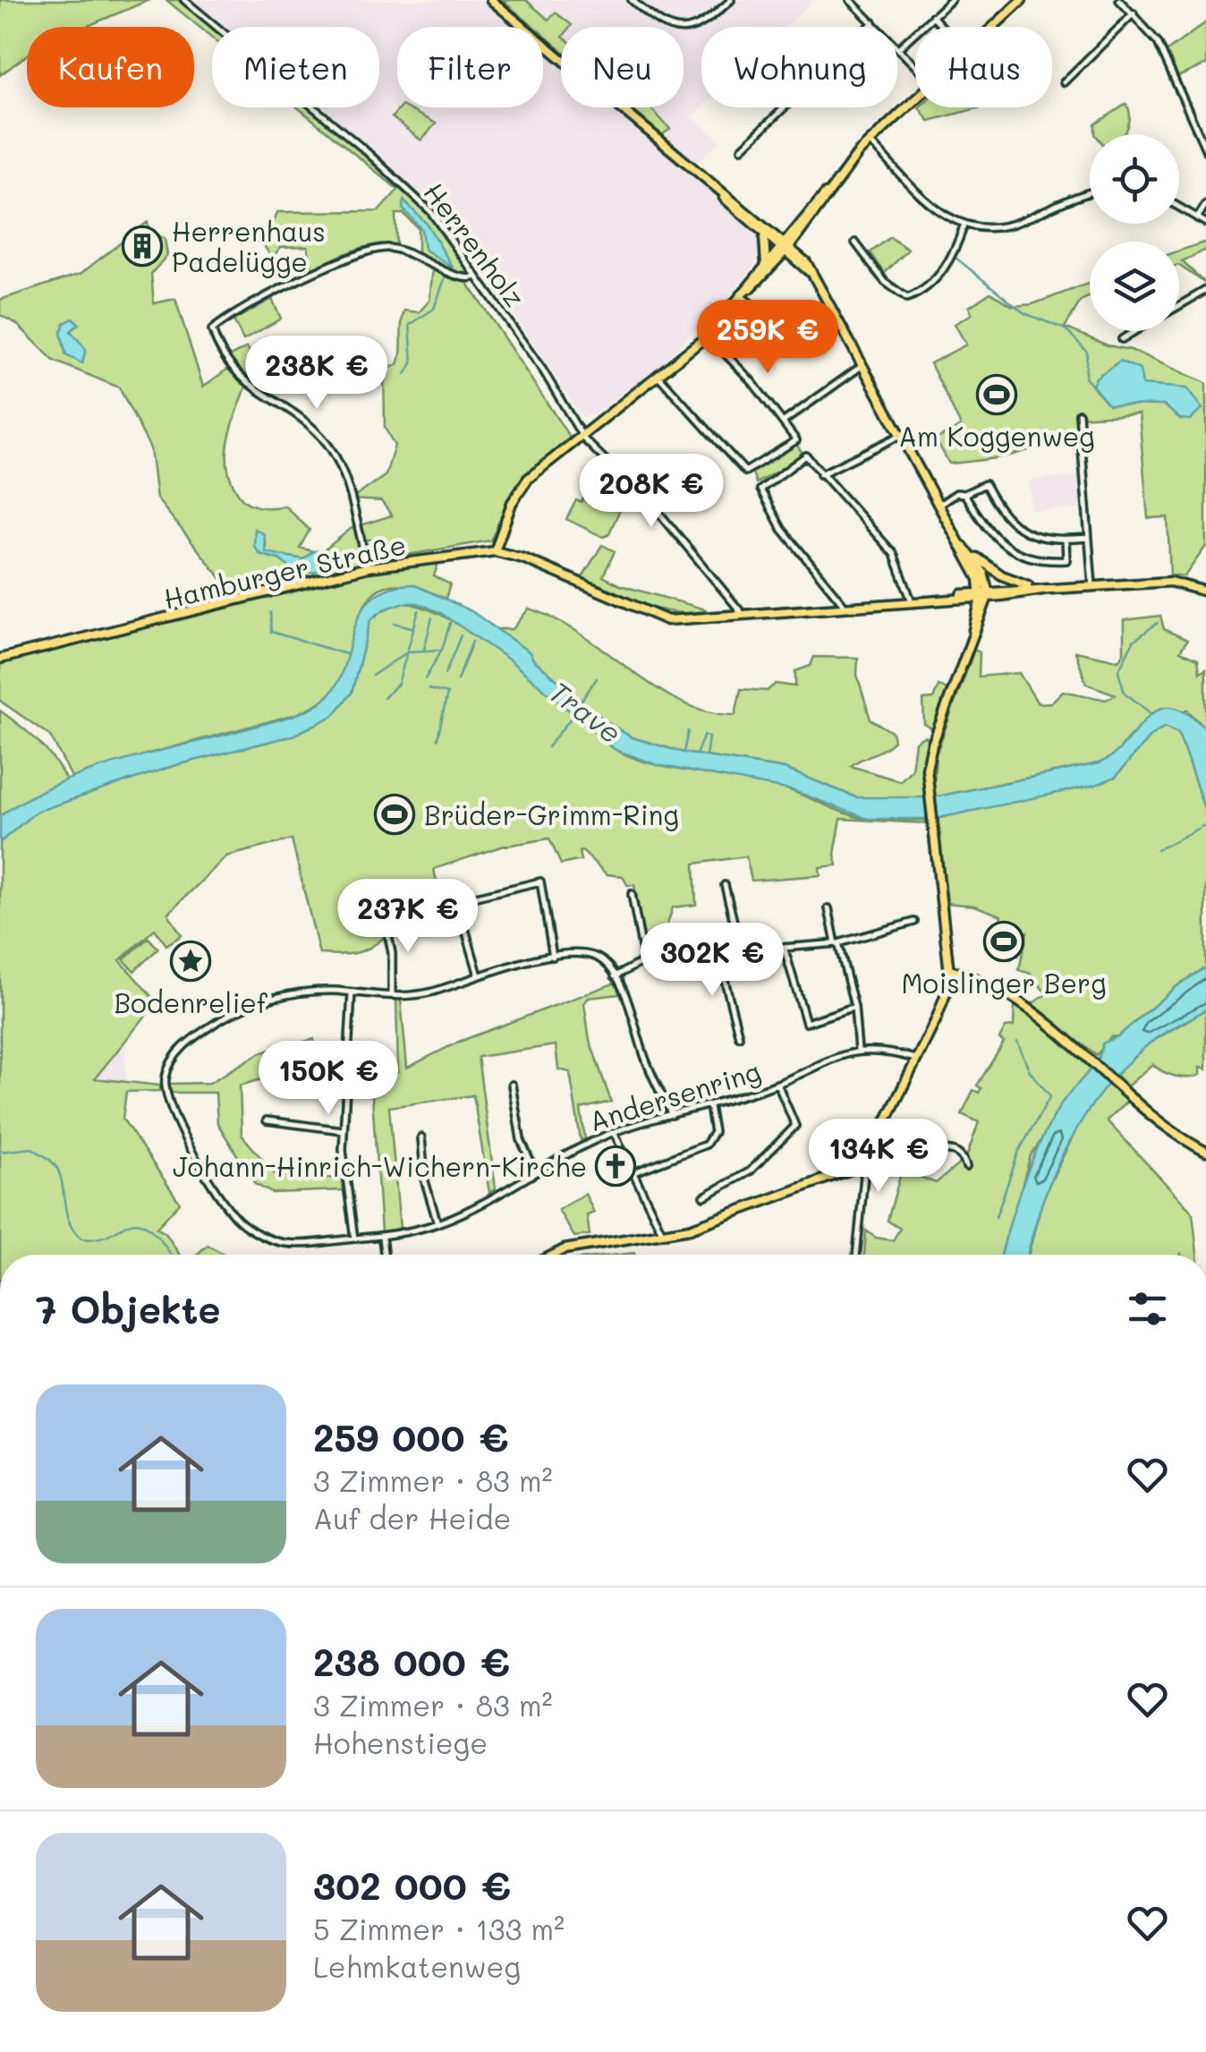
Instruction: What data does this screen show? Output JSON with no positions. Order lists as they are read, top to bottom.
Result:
{
  "streets": {
    "main road": ["Hamburger Straße"],
    "street": ["Herrenholz", "Andersenring"]
  },
  "crossings": [
    ["Herrenholz", "Hamburger Straße"]
  ],
  "water": ["Trave"],
  "places": {
    "building": ["Herrenhaus Padelügge"],
    "sports": ["Am Koggenweg", "Brüder-Grimm-Ring", "Moislinger Berg"],
    "place": ["Bodenrelief"],
    "church": ["Johann-Hinrich-Wichern-Kirche"]
  },
  "page": {
    "chip": [
      "Kaufen",
      "Mieten",
      "Filter",
      "Neu",
      "Wohnung",
      "Haus"
    ],
    "price": [
      "259K €",
      "238K €",
      "208K €",
      "237K €",
      "302K €",
      "150K €",
      "134K €"
    ],
    "heading": "7 Objekte",
    "list": [
      {
        "name": "259 000 €",
        "note": "3 Zimmer · 83 m² · Auf der Heide"
      },
      {
        "name": "238 000 €",
        "note": "3 Zimmer · 83 m² · Hohenstiege"
      },
      {
        "name": "302 000 €",
        "note": "5 Zimmer · 133 m² · Lehmkatenweg"
      }
    ]
  }
}
